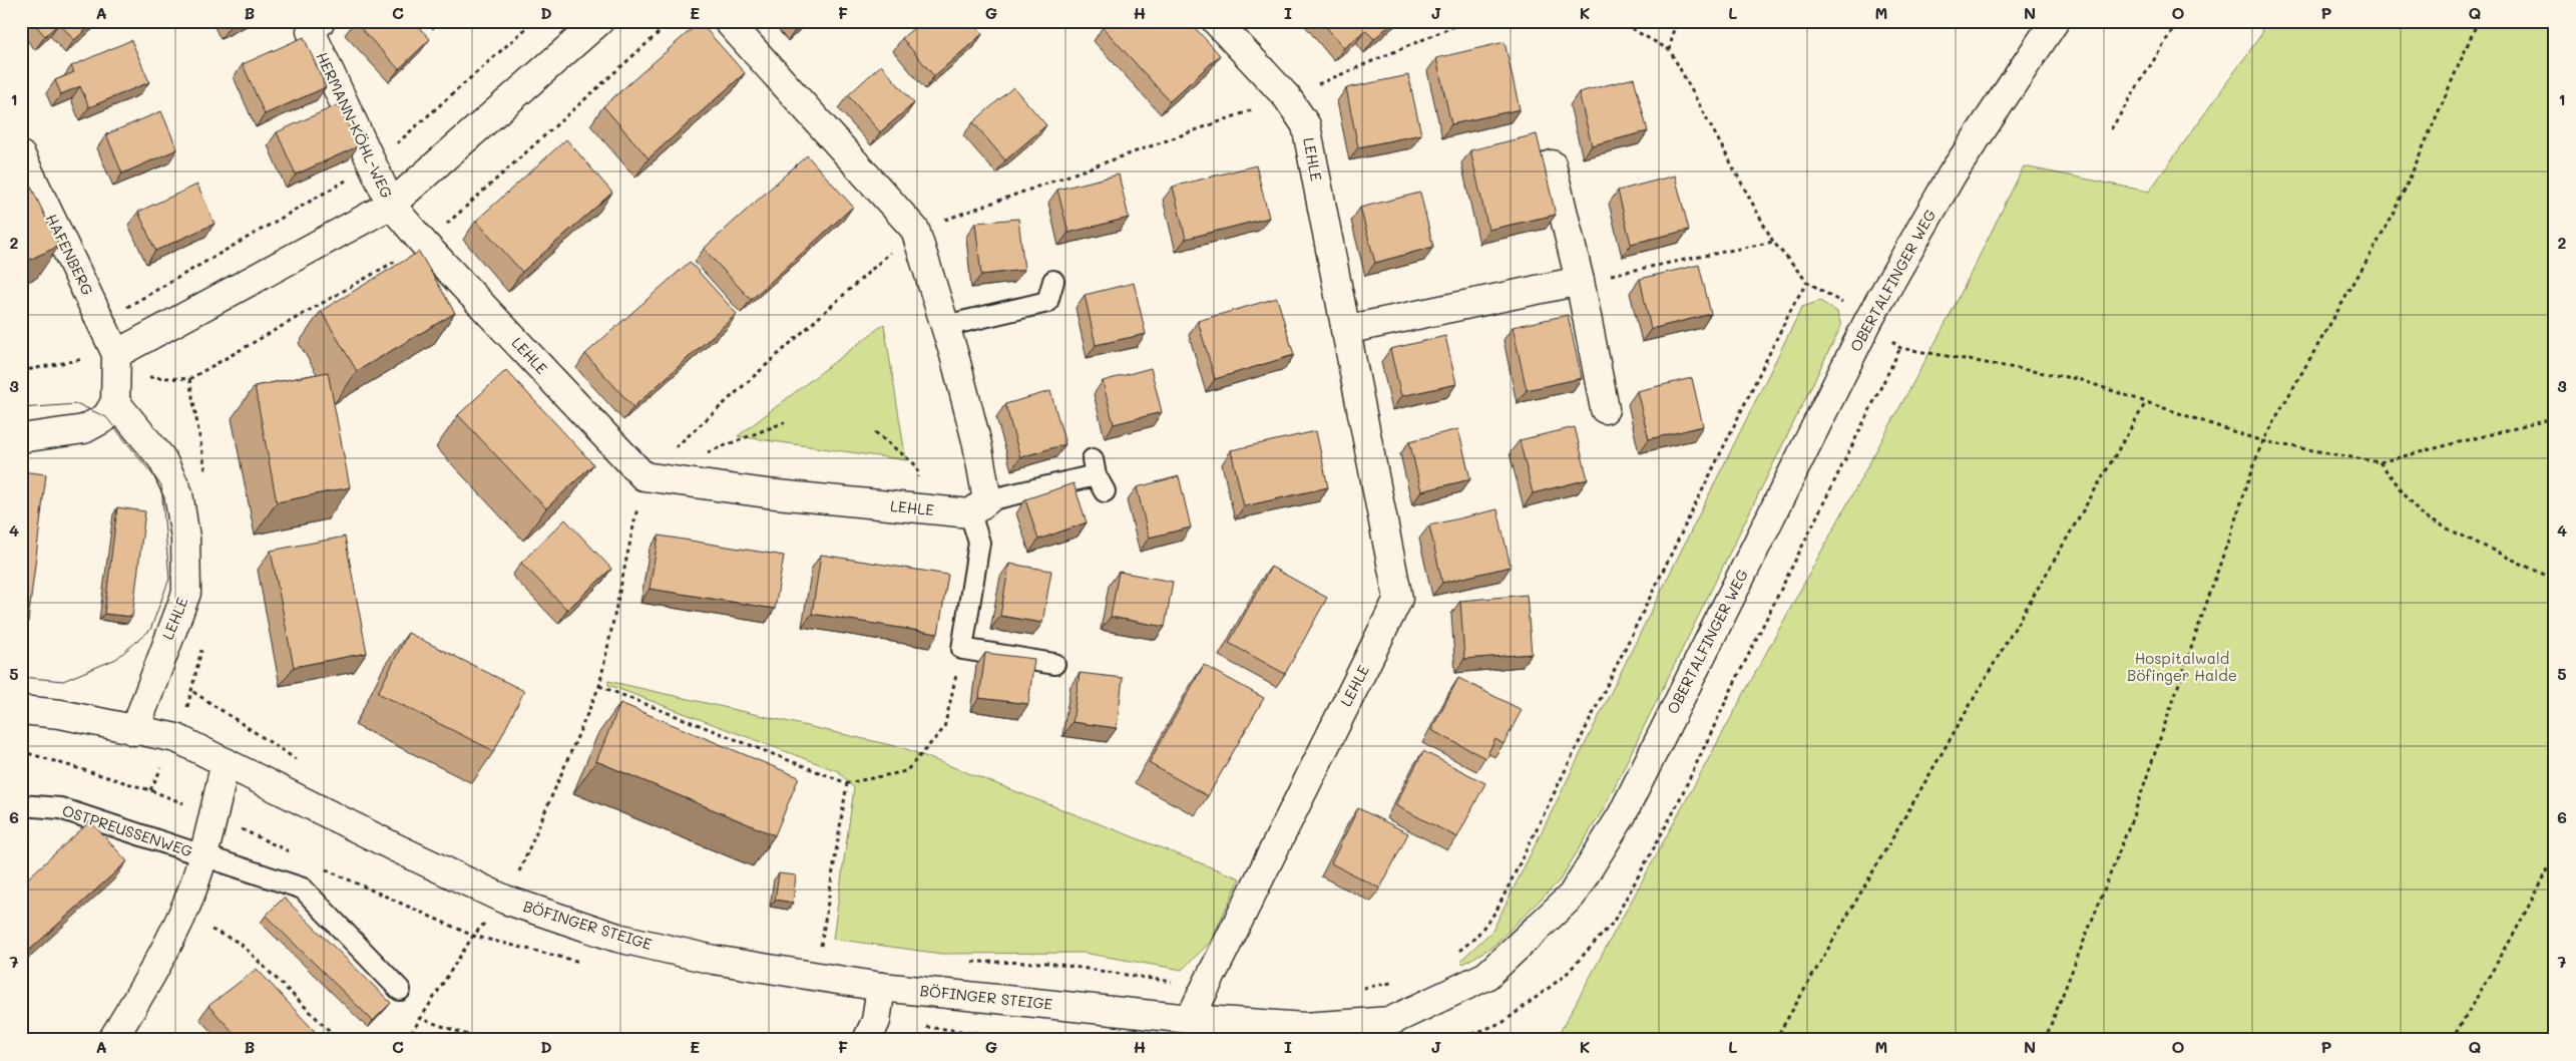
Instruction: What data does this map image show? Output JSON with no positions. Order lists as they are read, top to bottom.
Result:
{
  "streets": {
    "street": [
      "HERMANN-KÖHL-WEG",
      "LEHLE",
      "HAFENBERG",
      "OBERTALFINGER WEG",
      "OSTPREUSSENWEG",
      "BÖFINGER STEIGE"
    ]
  },
  "crossings": [
    ["HERMANN-KÖHL-WEG", "LEHLE"],
    ["LEHLE", "OBERTALFINGER WEG"],
    ["LEHLE", "BÖFINGER STEIGE"],
    ["OBERTALFINGER WEG", "BÖFINGER STEIGE"],
    ["OSTPREUSSENWEG", "BÖFINGER STEIGE"]
  ],
  "parks": ["Hospitalwald Böfinger Halde"],
  "grid": {
    "columns": [
      "A",
      "B",
      "C",
      "D",
      "E",
      "F",
      "G",
      "H",
      "I",
      "J",
      "K",
      "L",
      "M",
      "N",
      "O",
      "P",
      "Q"
    ],
    "rows": [
      "1",
      "2",
      "3",
      "4",
      "5",
      "6",
      "7"
    ]
  }
}
